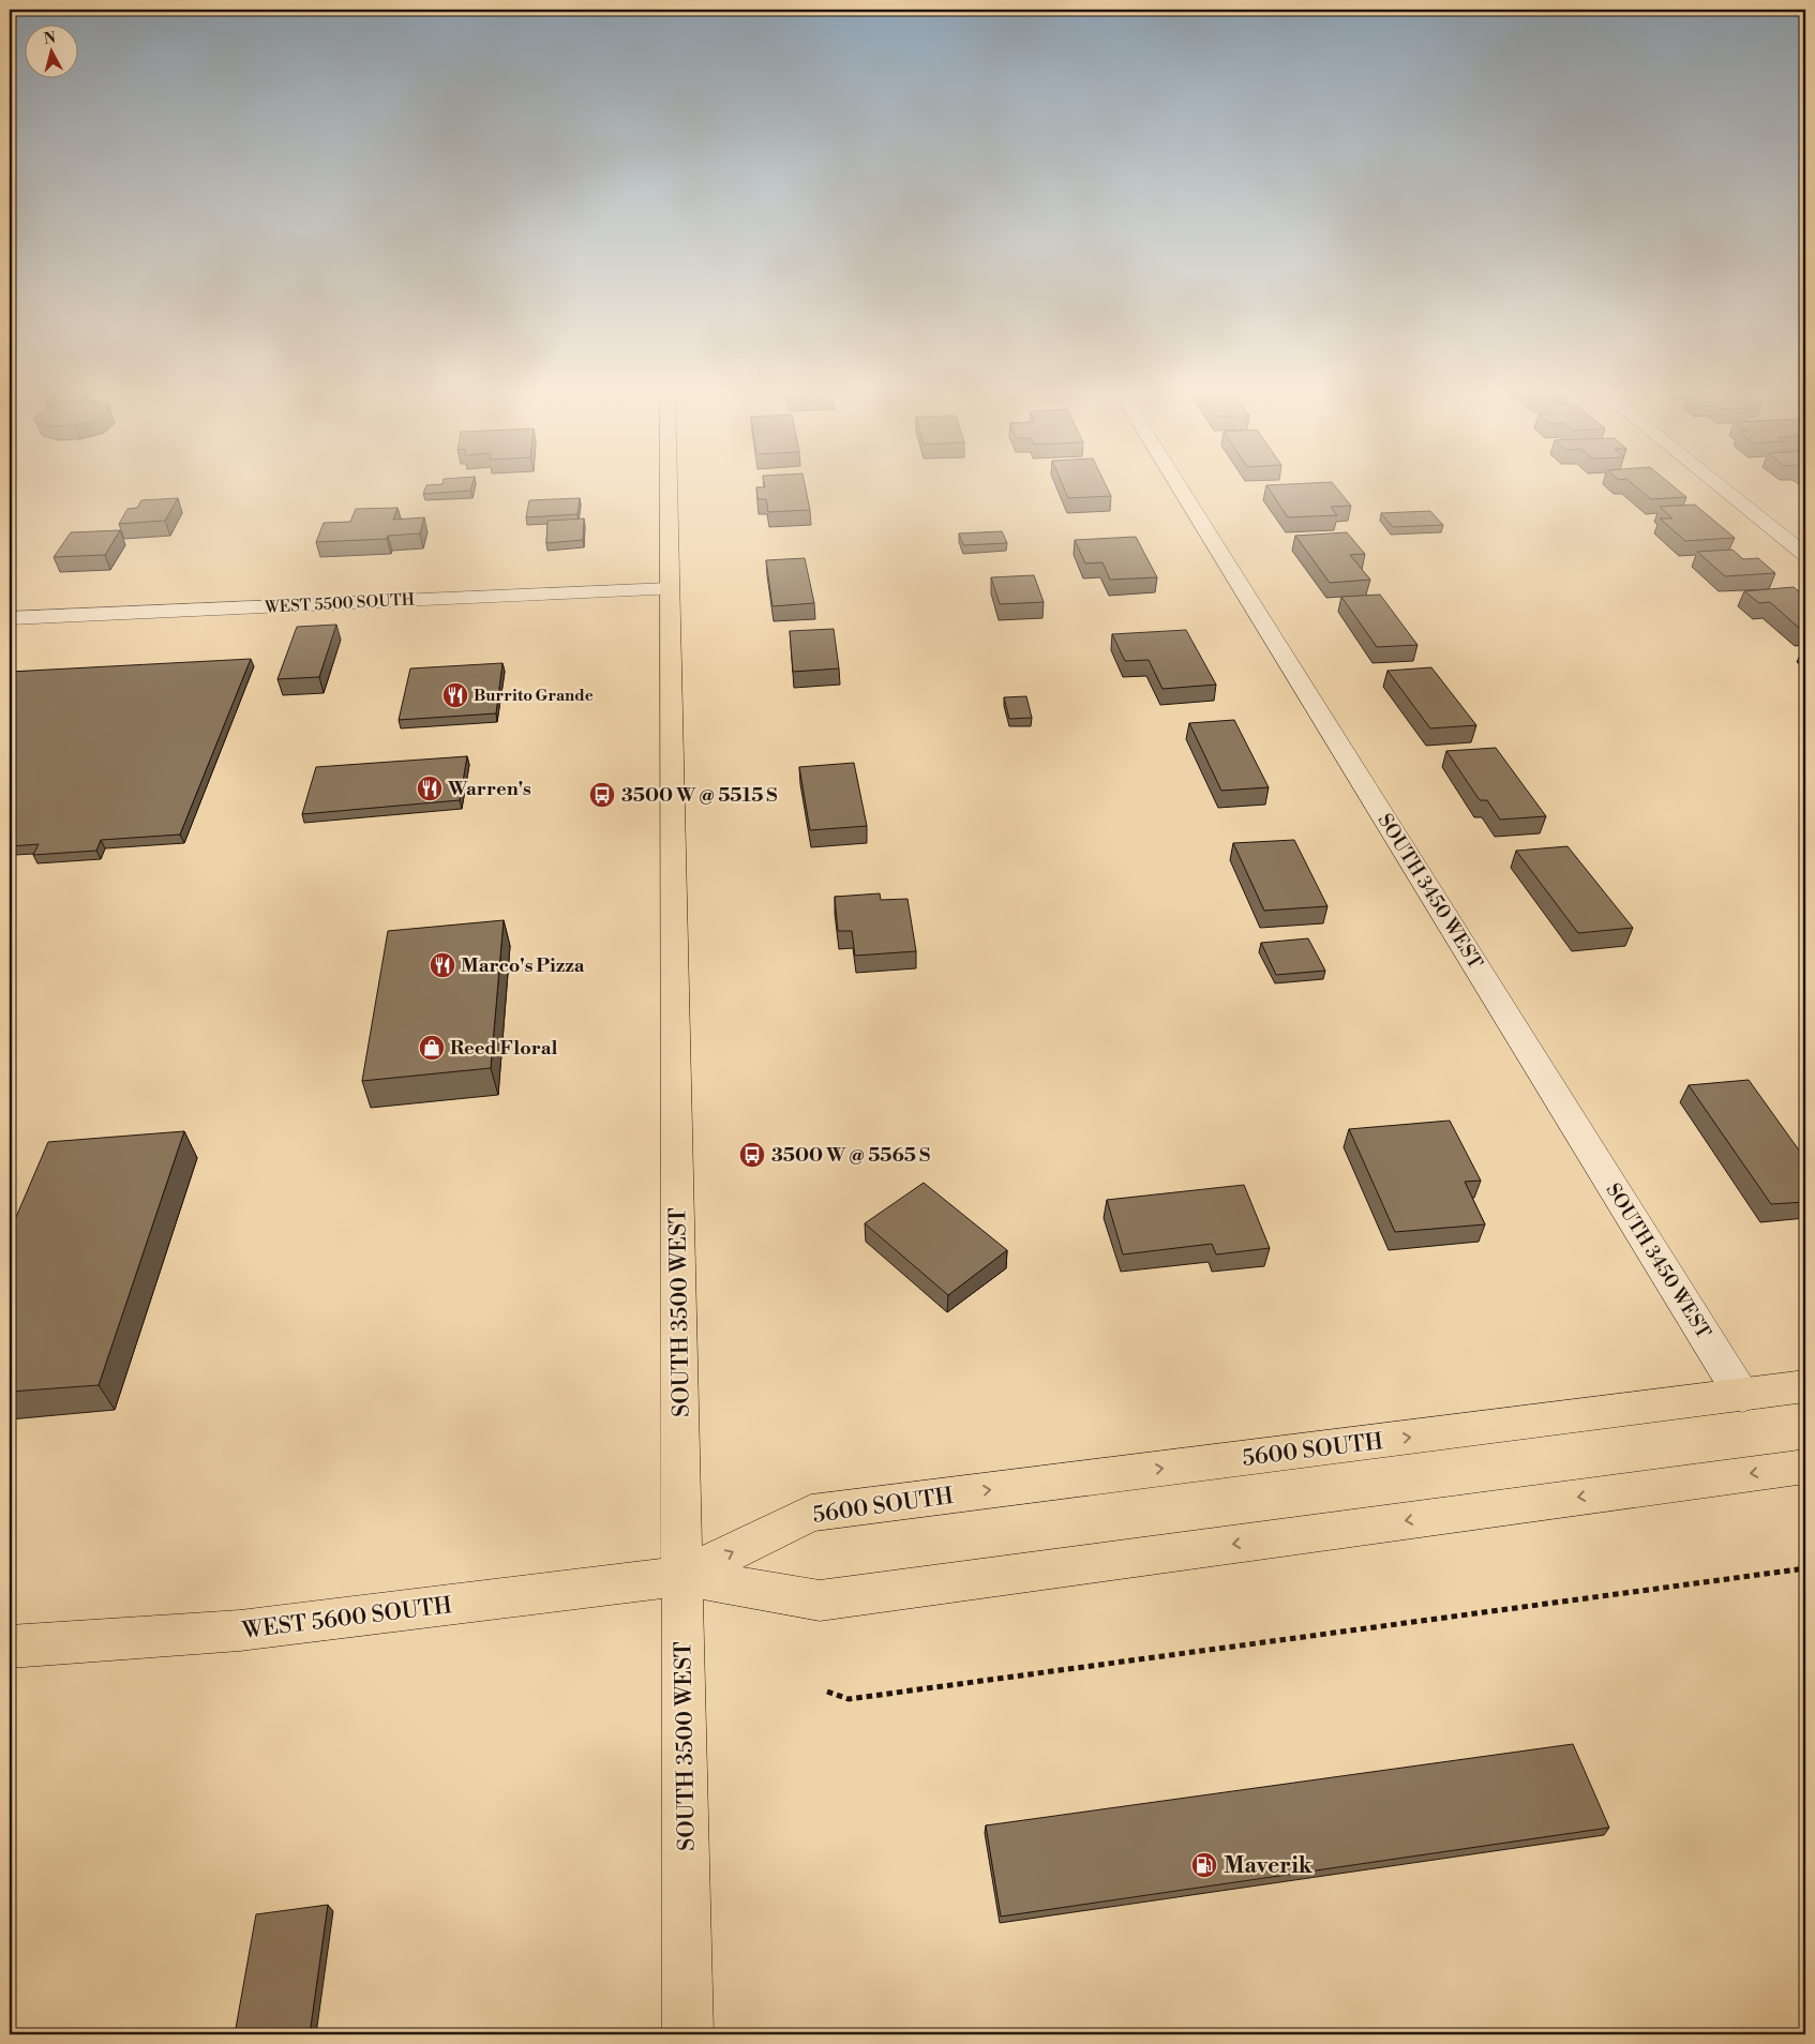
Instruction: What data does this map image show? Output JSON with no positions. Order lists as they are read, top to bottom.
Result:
{
  "streets": {
    "main road": ["SOUTH 3500 WEST", "5600 SOUTH", "WEST 5600 SOUTH"],
    "street": ["WEST 5500 SOUTH", "SOUTH 3450 WEST"]
  },
  "crossings": [
    ["WEST 5500 SOUTH", "SOUTH 3500 WEST"],
    ["SOUTH 3450 WEST", "5600 SOUTH"],
    ["SOUTH 3500 WEST", "5600 SOUTH"],
    ["SOUTH 3500 WEST", "WEST 5600 SOUTH"],
    ["5600 SOUTH", "WEST 5600 SOUTH"]
  ],
  "places": {
    "restaurant": ["Burrito Grande", "Warren's", "Marco's Pizza"],
    "bus stop": ["3500 W @ 5515 S", "3500 W @ 5565 S"],
    "shop": ["Reed Floral"],
    "fuel station": ["Maverik"]
  },
  "north": "top"
}
